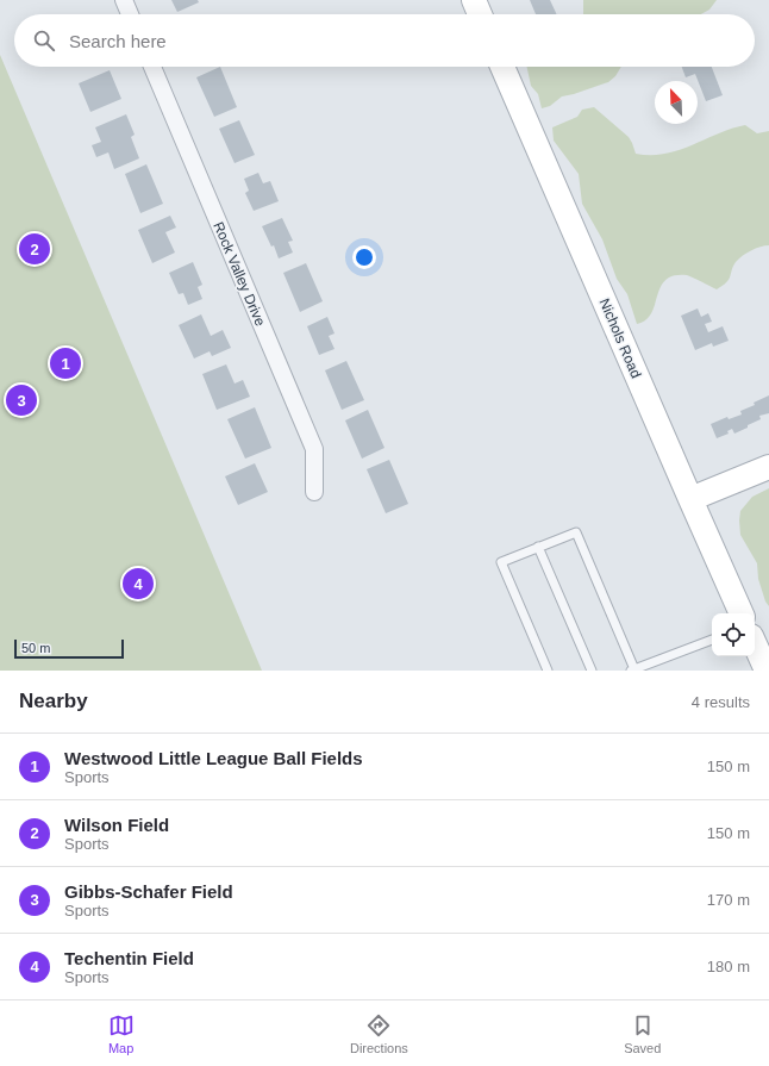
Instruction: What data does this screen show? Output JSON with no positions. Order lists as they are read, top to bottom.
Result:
{
  "streets": {
    "street": ["Rock Valley Drive", "Nichols Road"]
  },
  "scale_bar": "50 m",
  "north": "top left",
  "page": {
    "search": "Search here",
    "pins": [
      "2",
      "1",
      "3",
      "4"
    ],
    "scale": "50 m",
    "heading": ["Nearby", "4 results"],
    "list": [
      {
        "mark": "1",
        "name": "Westwood Little League Ball Fields",
        "note": "Sports",
        "value": "150 m"
      },
      {
        "mark": "2",
        "name": "Wilson Field",
        "note": "Sports",
        "value": "150 m"
      },
      {
        "mark": "3",
        "name": "Gibbs-Schafer Field",
        "note": "Sports",
        "value": "170 m"
      },
      {
        "mark": "4",
        "name": "Techentin Field",
        "note": "Sports",
        "value": "180 m"
      }
    ],
    "nav": ["Map", "Directions", "Saved"]
  }
}
